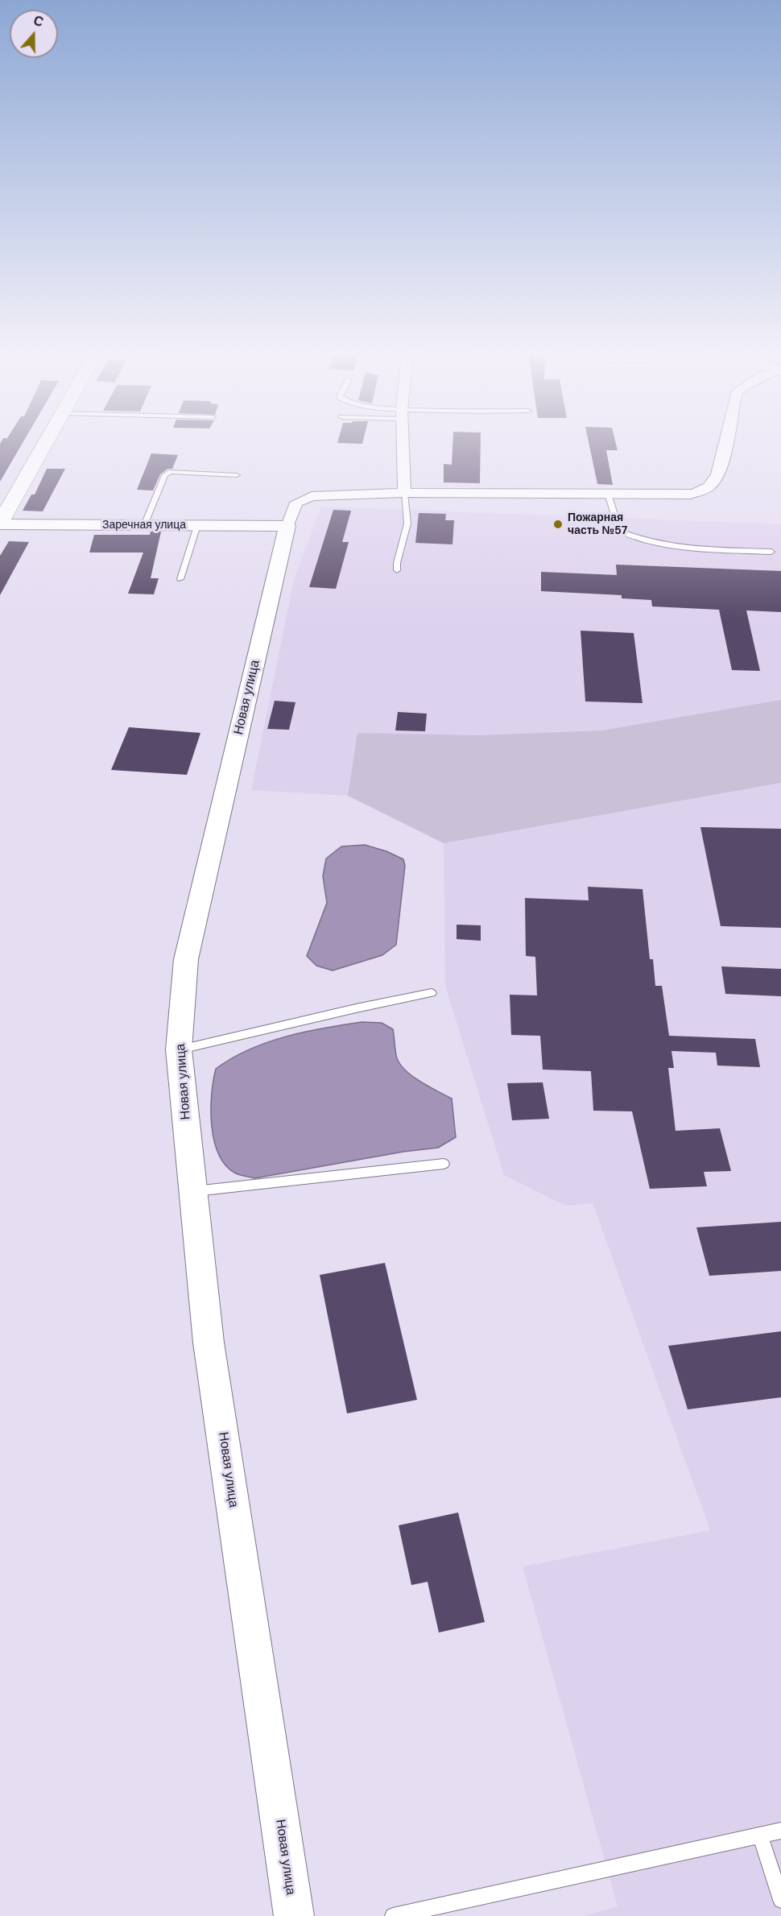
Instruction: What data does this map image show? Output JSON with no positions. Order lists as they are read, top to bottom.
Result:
{
  "streets": {
    "street": ["Заречная улица", "Новая улица"]
  },
  "crossings": [
    ["Заречная улица", "Новая улица"]
  ],
  "places": ["Пожарная часть №57"],
  "north": "top"
}
